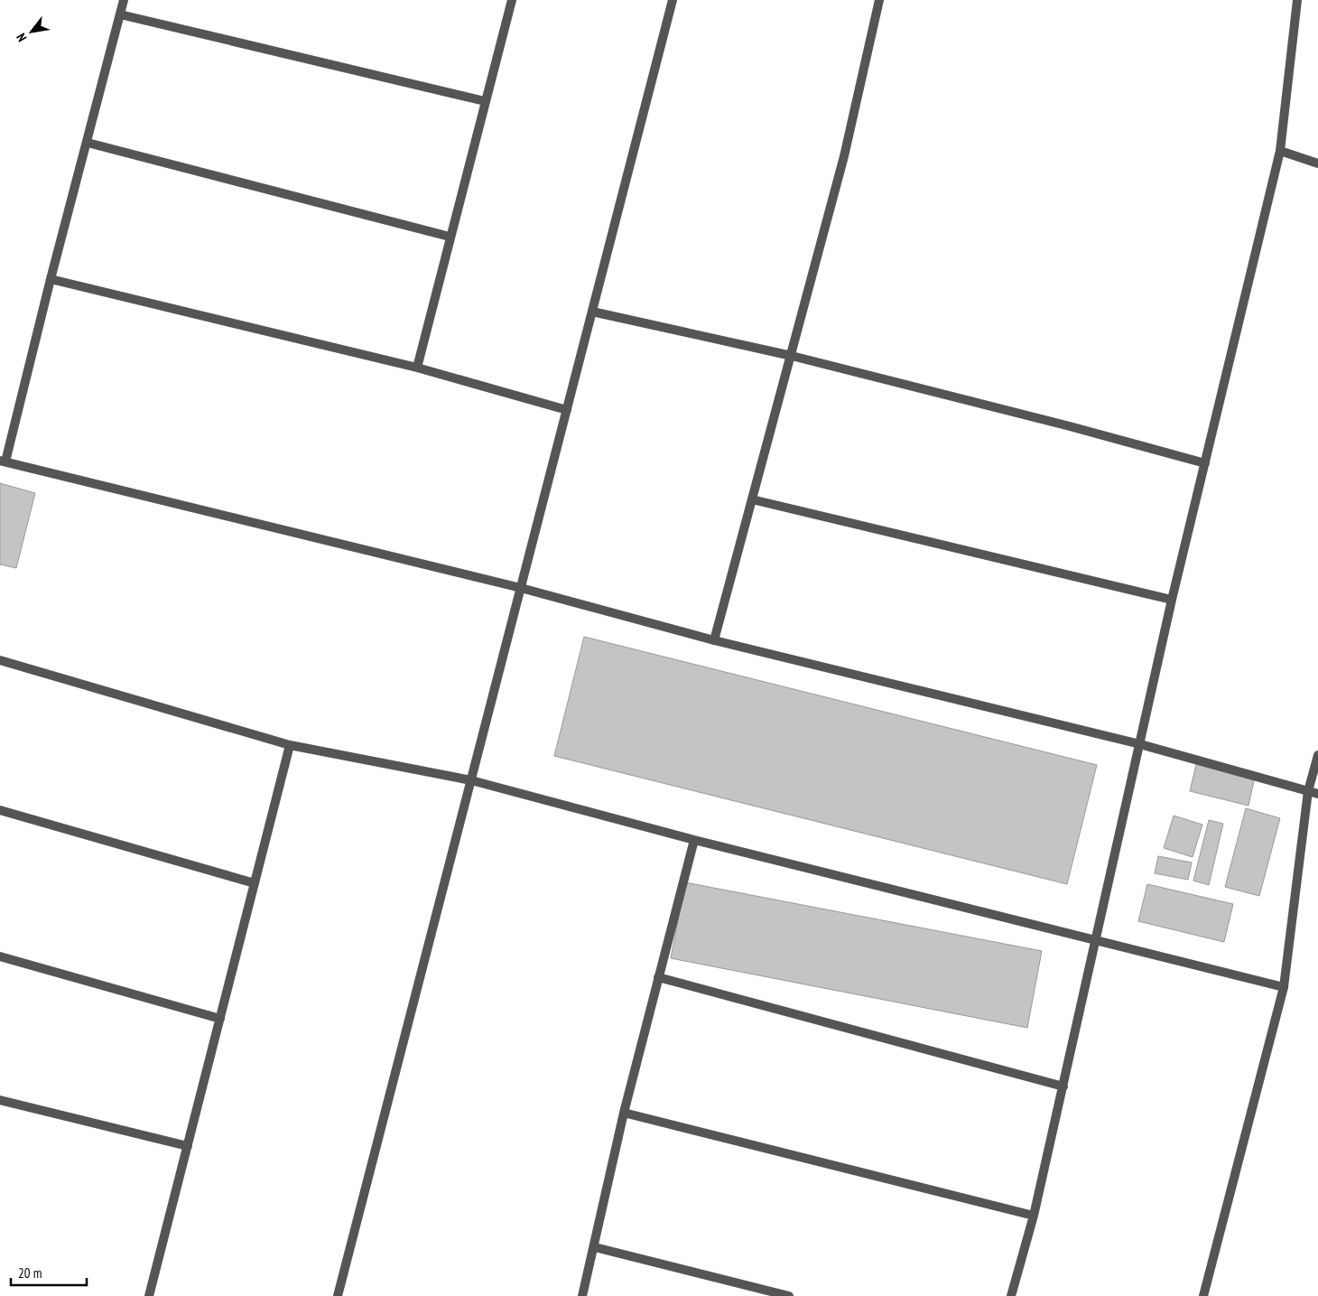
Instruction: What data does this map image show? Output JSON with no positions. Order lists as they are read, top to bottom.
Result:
{
  "scale_bar": "20 m",
  "north": "bottom left"
}
